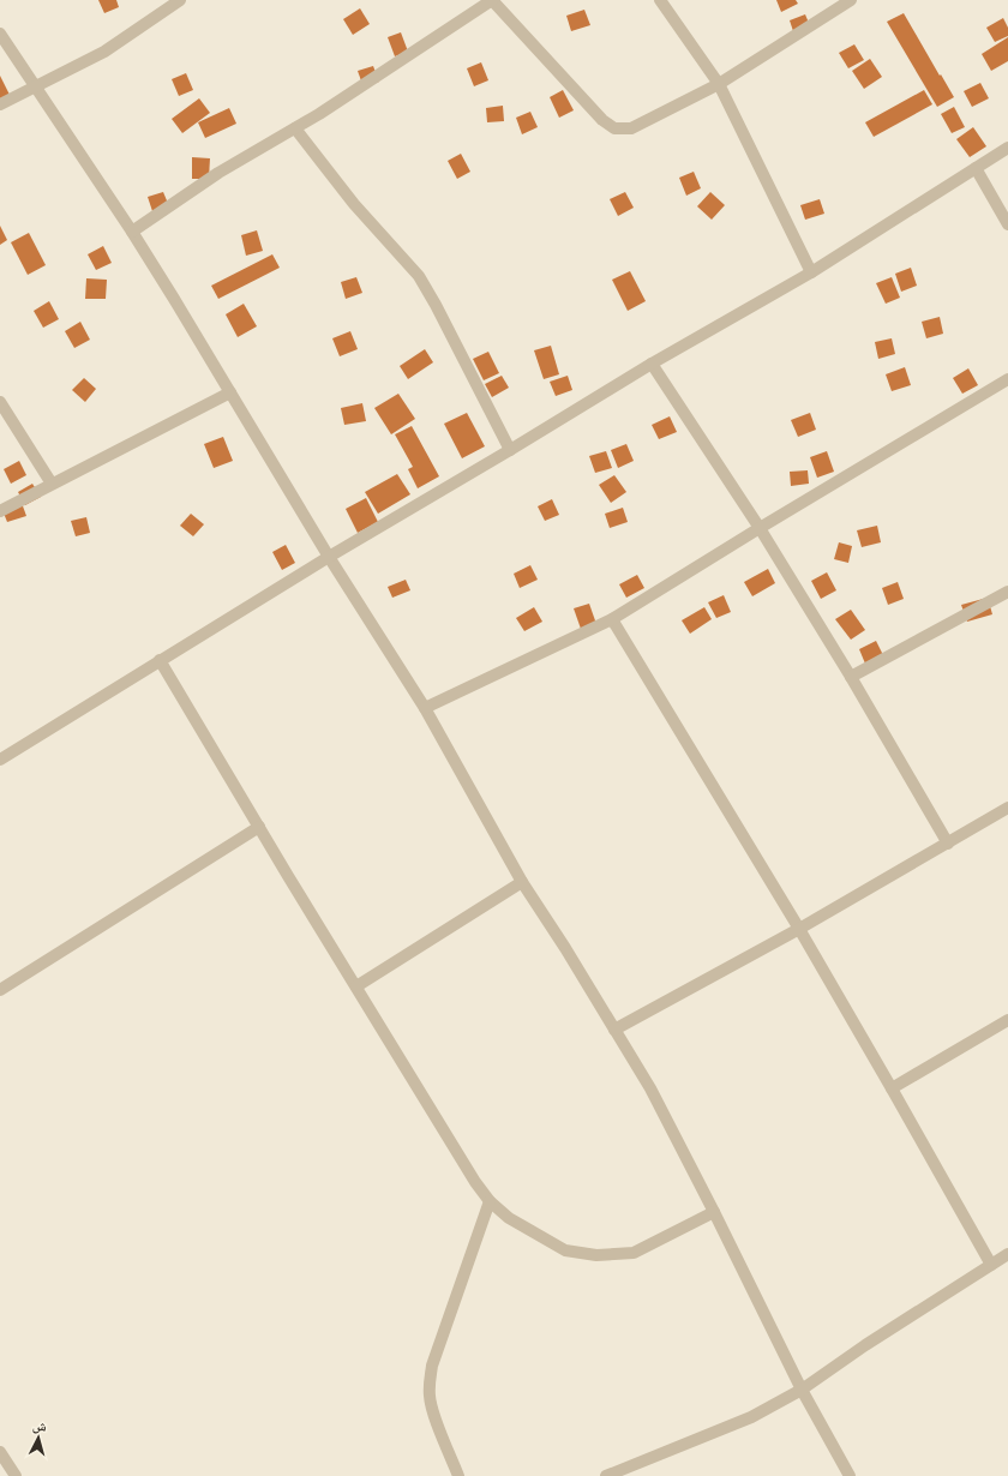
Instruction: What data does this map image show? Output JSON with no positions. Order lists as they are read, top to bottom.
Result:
{
  "north": "top"
}
